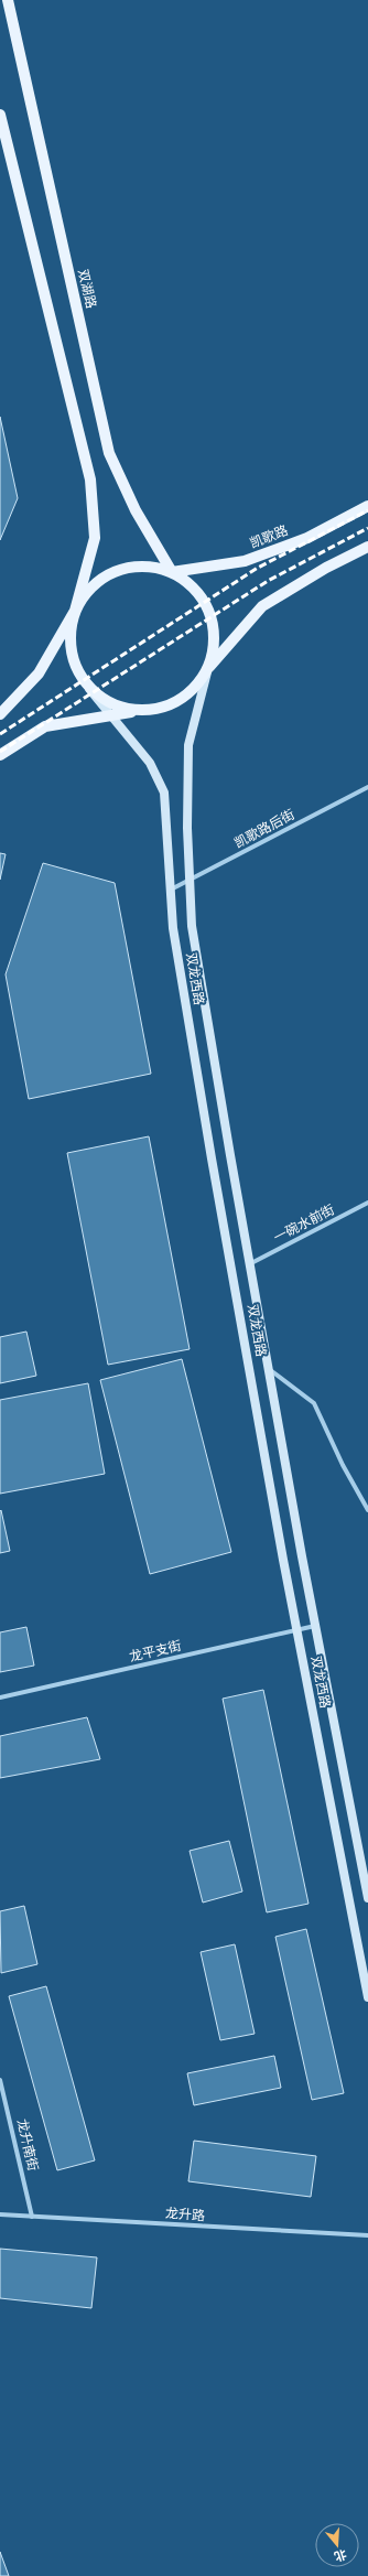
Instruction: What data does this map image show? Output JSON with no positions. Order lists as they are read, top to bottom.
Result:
{
  "streets": {
    "main road": ["双湖路", "凯歌路", "双龙西路"],
    "street": [
      "凯歌路后街",
      "一碗水前街",
      "龙平支街",
      "龙升南街",
      "龙升路"
    ]
  },
  "crossings": [
    ["双湖路", "凯歌路"],
    ["双湖路", "双龙西路"],
    ["凯歌路", "双龙西路"],
    ["凯歌路后街", "双龙西路"],
    ["双龙西路", "一碗水前街"],
    ["双龙西路", "龙平支街"],
    ["龙升南街", "龙升路"]
  ],
  "north": "bottom"
}
